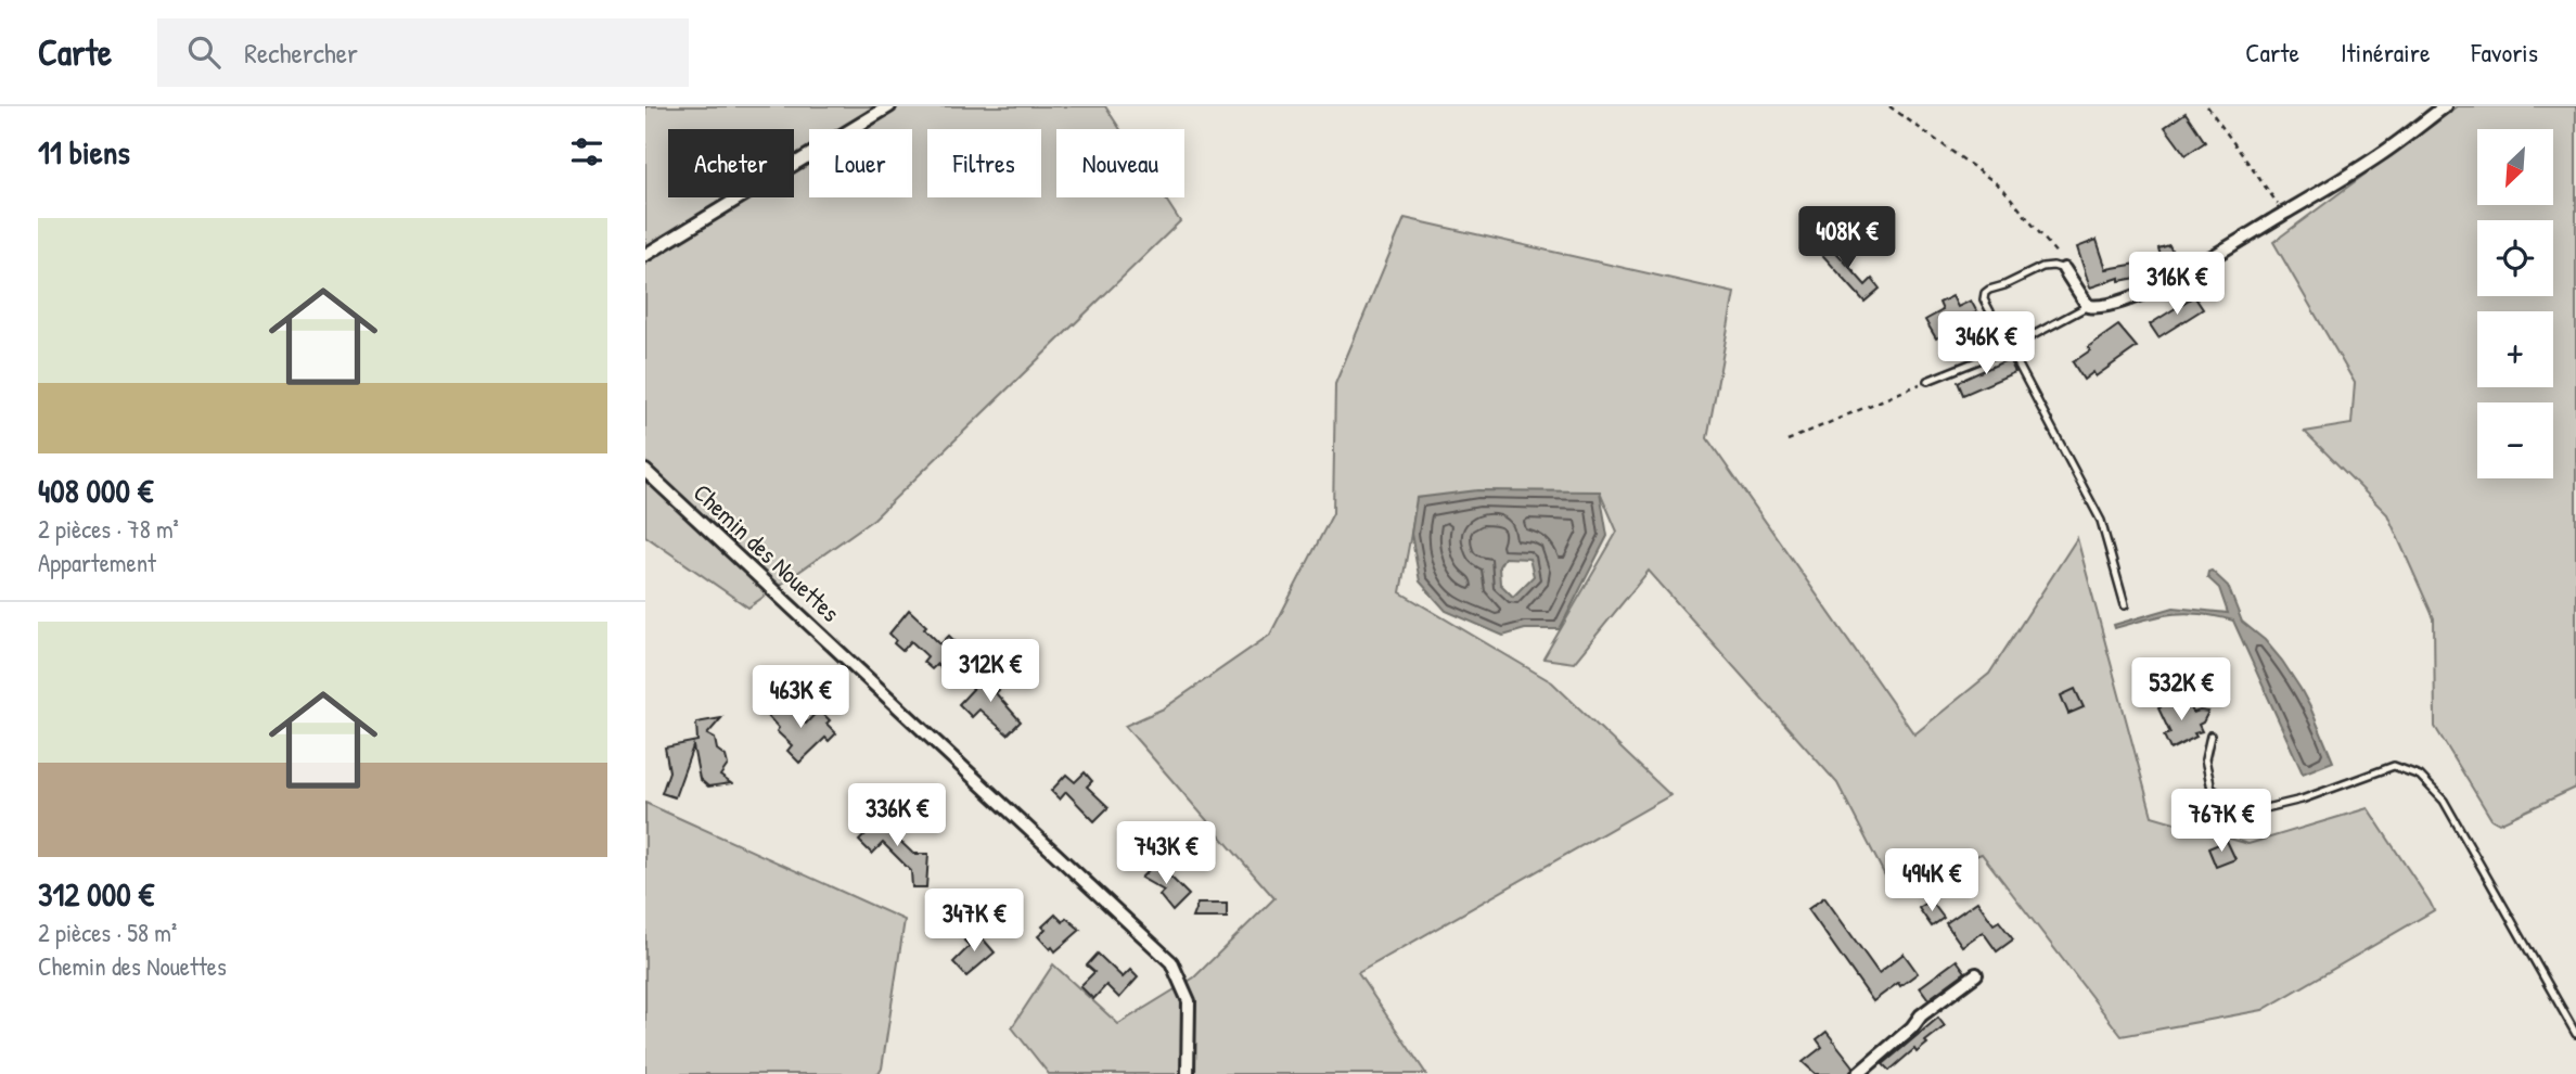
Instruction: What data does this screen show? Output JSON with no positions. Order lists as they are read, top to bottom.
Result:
{
  "streets": {
    "street": ["Chemin des Nouettes"]
  },
  "north": "bottom left",
  "page": {
    "header": "Carte",
    "search": "Rechercher",
    "nav": ["Carte", "Itinéraire", "Favoris"],
    "heading": "11 biens",
    "map_buttons": ["+", "−"],
    "chip": [
      "Acheter",
      "Louer",
      "Filtres",
      "Nouveau"
    ],
    "list": [
      {
        "name": "408 000 €",
        "note": "2 pièces · 78 m² · Appartement"
      },
      {
        "name": "312 000 €",
        "note": "2 pièces · 58 m² · Chemin des Nouettes"
      }
    ],
    "price": [
      "408K €",
      "316K €",
      "346K €",
      "312K €",
      "532K €",
      "463K €",
      "336K €",
      "767K €",
      "743K €",
      "494K €",
      "347K €"
    ]
  }
}
